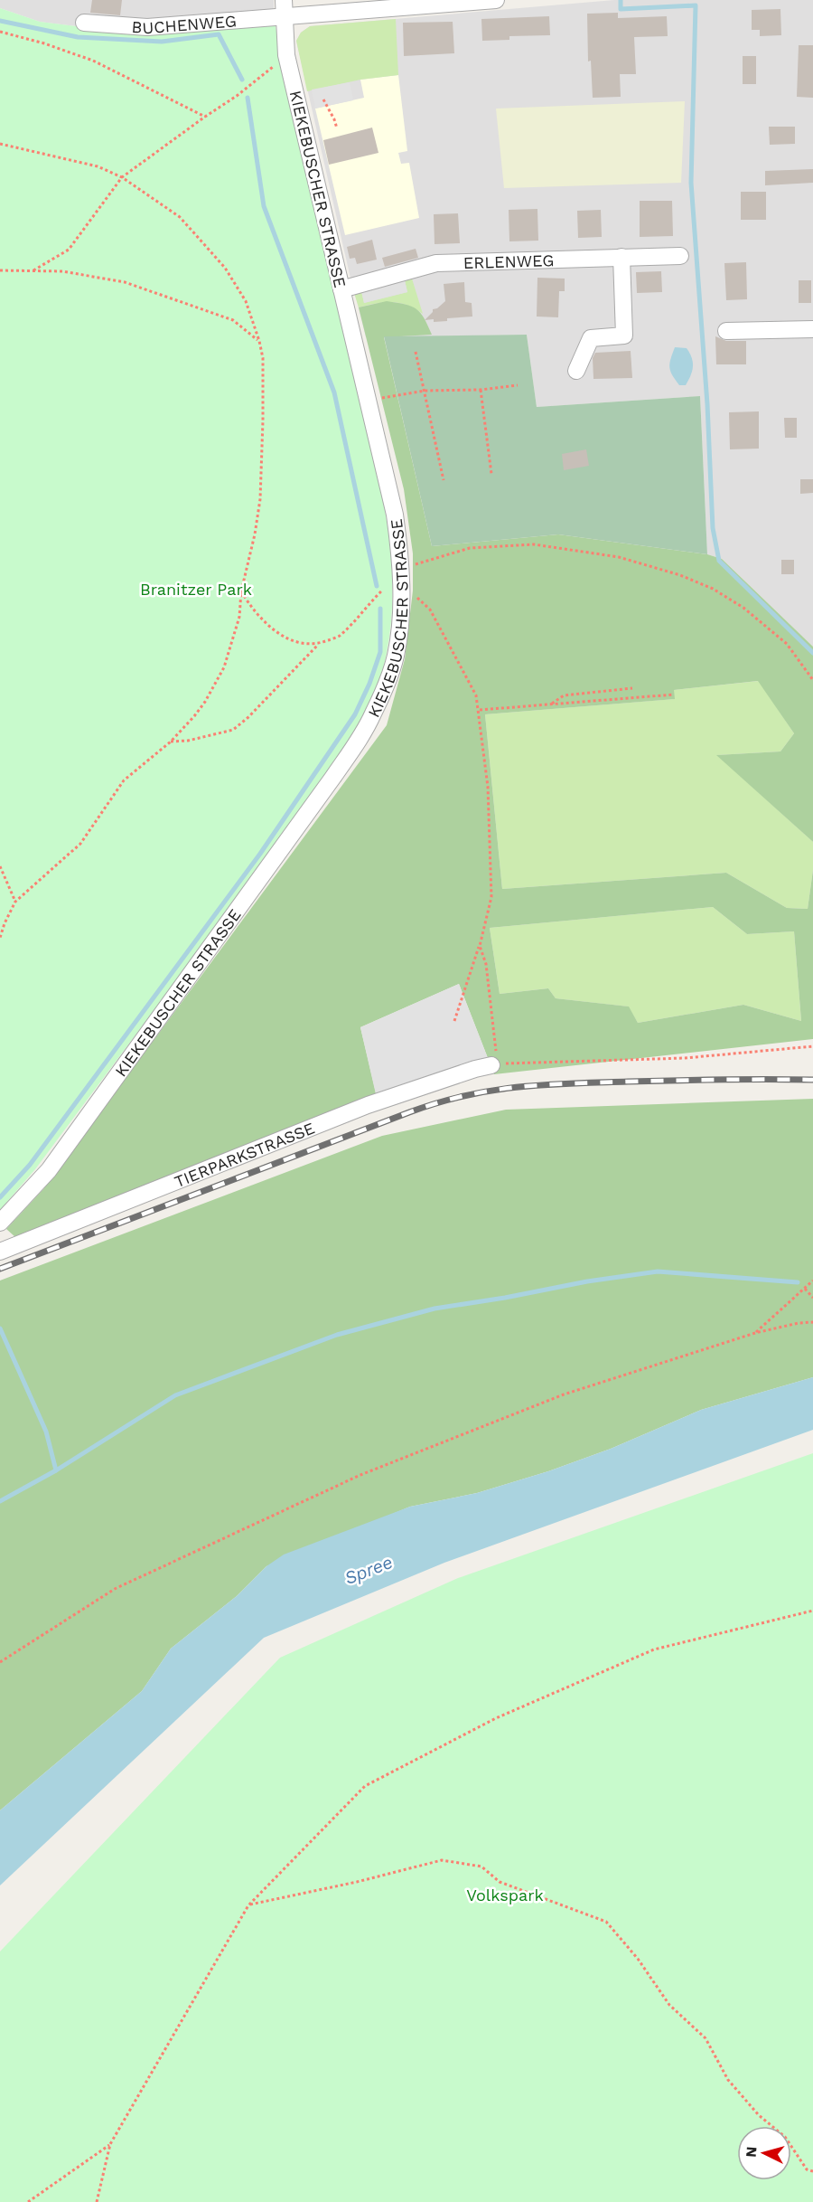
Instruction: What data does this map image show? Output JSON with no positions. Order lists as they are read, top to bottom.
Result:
{
  "streets": {
    "street": [
      "BUCHENWEG",
      "KIEKEBUSCHER STRASSE",
      "ERLENWEG",
      "TIERPARKSTRASSE"
    ]
  },
  "crossings": [
    ["BUCHENWEG", "KIEKEBUSCHER STRASSE"],
    ["KIEKEBUSCHER STRASSE", "ERLENWEG"]
  ],
  "water": ["Spree"],
  "parks": ["Branitzer Park", "Volkspark"],
  "north": "left"
}
